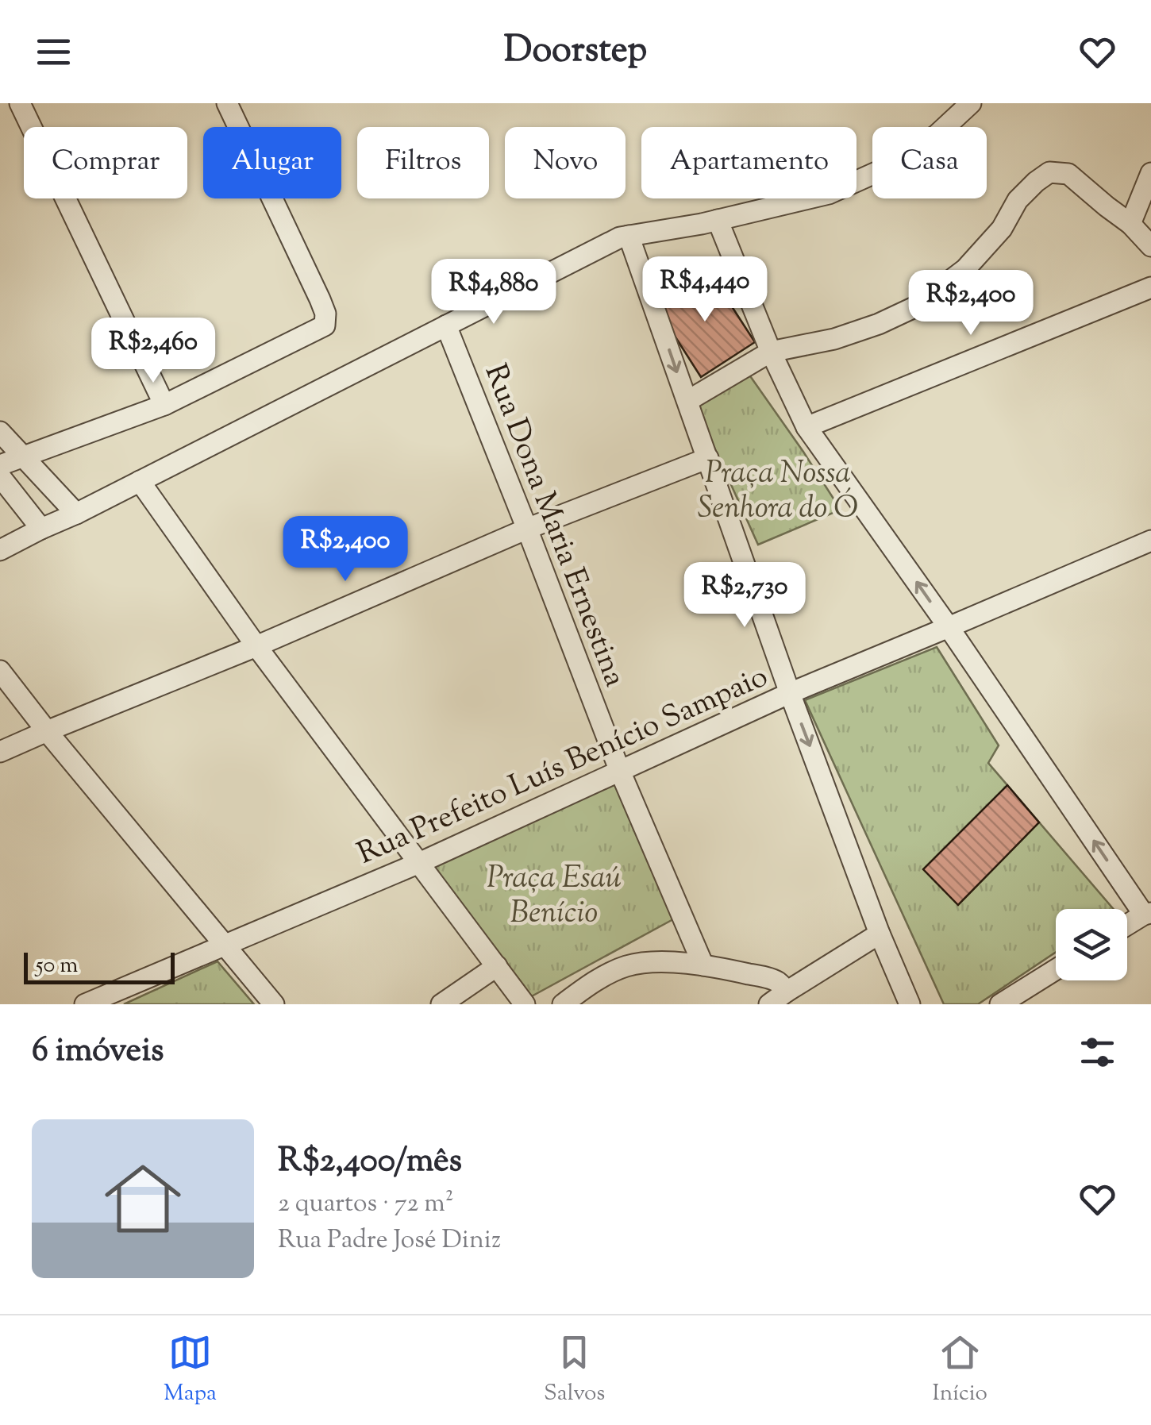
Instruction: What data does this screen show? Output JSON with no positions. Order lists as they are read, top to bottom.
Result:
{
  "streets": {
    "street": ["Rua Dona Maria Ernestina", "Rua Prefeito Luís Benício Sampaio"]
  },
  "crossings": [
    ["Rua Dona Maria Ernestina", "Rua Prefeito Luís Benício Sampaio"]
  ],
  "parks": ["Praça Nossa Senhora do Ó", "Praça Esaú Benício"],
  "scale_bar": "50 m",
  "page": {
    "header": "Doorstep",
    "chip": [
      "Comprar",
      "Alugar",
      "Filtros",
      "Novo",
      "Apartamento",
      "Casa"
    ],
    "price": [
      "R$4,440",
      "R$4,880",
      "R$2,400",
      "R$2,460",
      "R$2,400",
      "R$2,730"
    ],
    "scale": "50 m",
    "heading": "6 imóveis",
    "list": [
      {
        "name": "R$2,400/mês",
        "note": "2 quartos · 72 m² · Rua Padre José Diniz"
      }
    ],
    "tabs": ["Mapa", "Salvos", "Início"]
  }
}
